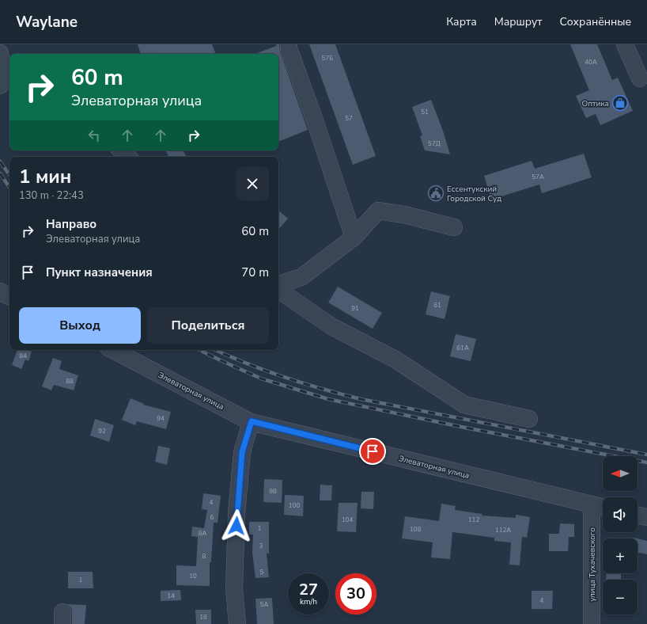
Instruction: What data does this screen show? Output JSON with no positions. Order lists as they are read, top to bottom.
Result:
{
  "streets": {
    "street": ["Элеваторная улица", "улица Тухачевского"]
  },
  "crossings": [
    ["Элеваторная улица", "улица Тухачевского"]
  ],
  "places": {
    "shop": ["Оптика"],
    "public building": ["Ессентукский Городской Суд"]
  },
  "house_numbers": [
    "57Б",
    "40А",
    "51",
    "57",
    "57Д",
    "57А",
    "61",
    "91",
    "61А",
    "84",
    "88",
    "94",
    "92",
    "98",
    "4",
    "100",
    "6",
    "104",
    "112",
    "1",
    "108",
    "112А",
    "8А",
    "3",
    "8",
    "5",
    "10",
    "1",
    "14",
    "4",
    "5А",
    "16"
  ],
  "north": "left",
  "page": {
    "header": "Waylane",
    "nav": ["Карта", "Маршрут", "Сохранённые"],
    "turn": ["60 m", "Элеваторная улица"],
    "heading": ["1 мин", "130 m · 22:43"],
    "list": [
      {
        "name": "Направо",
        "note": "Элеваторная улица",
        "value": "60 m"
      },
      {
        "name": "Пункт назначения",
        "value": "70 m"
      }
    ],
    "buttons": ["Выход", "Поделиться"],
    "map_buttons": ["+", "−"],
    "speed": "27 km/h",
    "limit": "30"
  }
}
